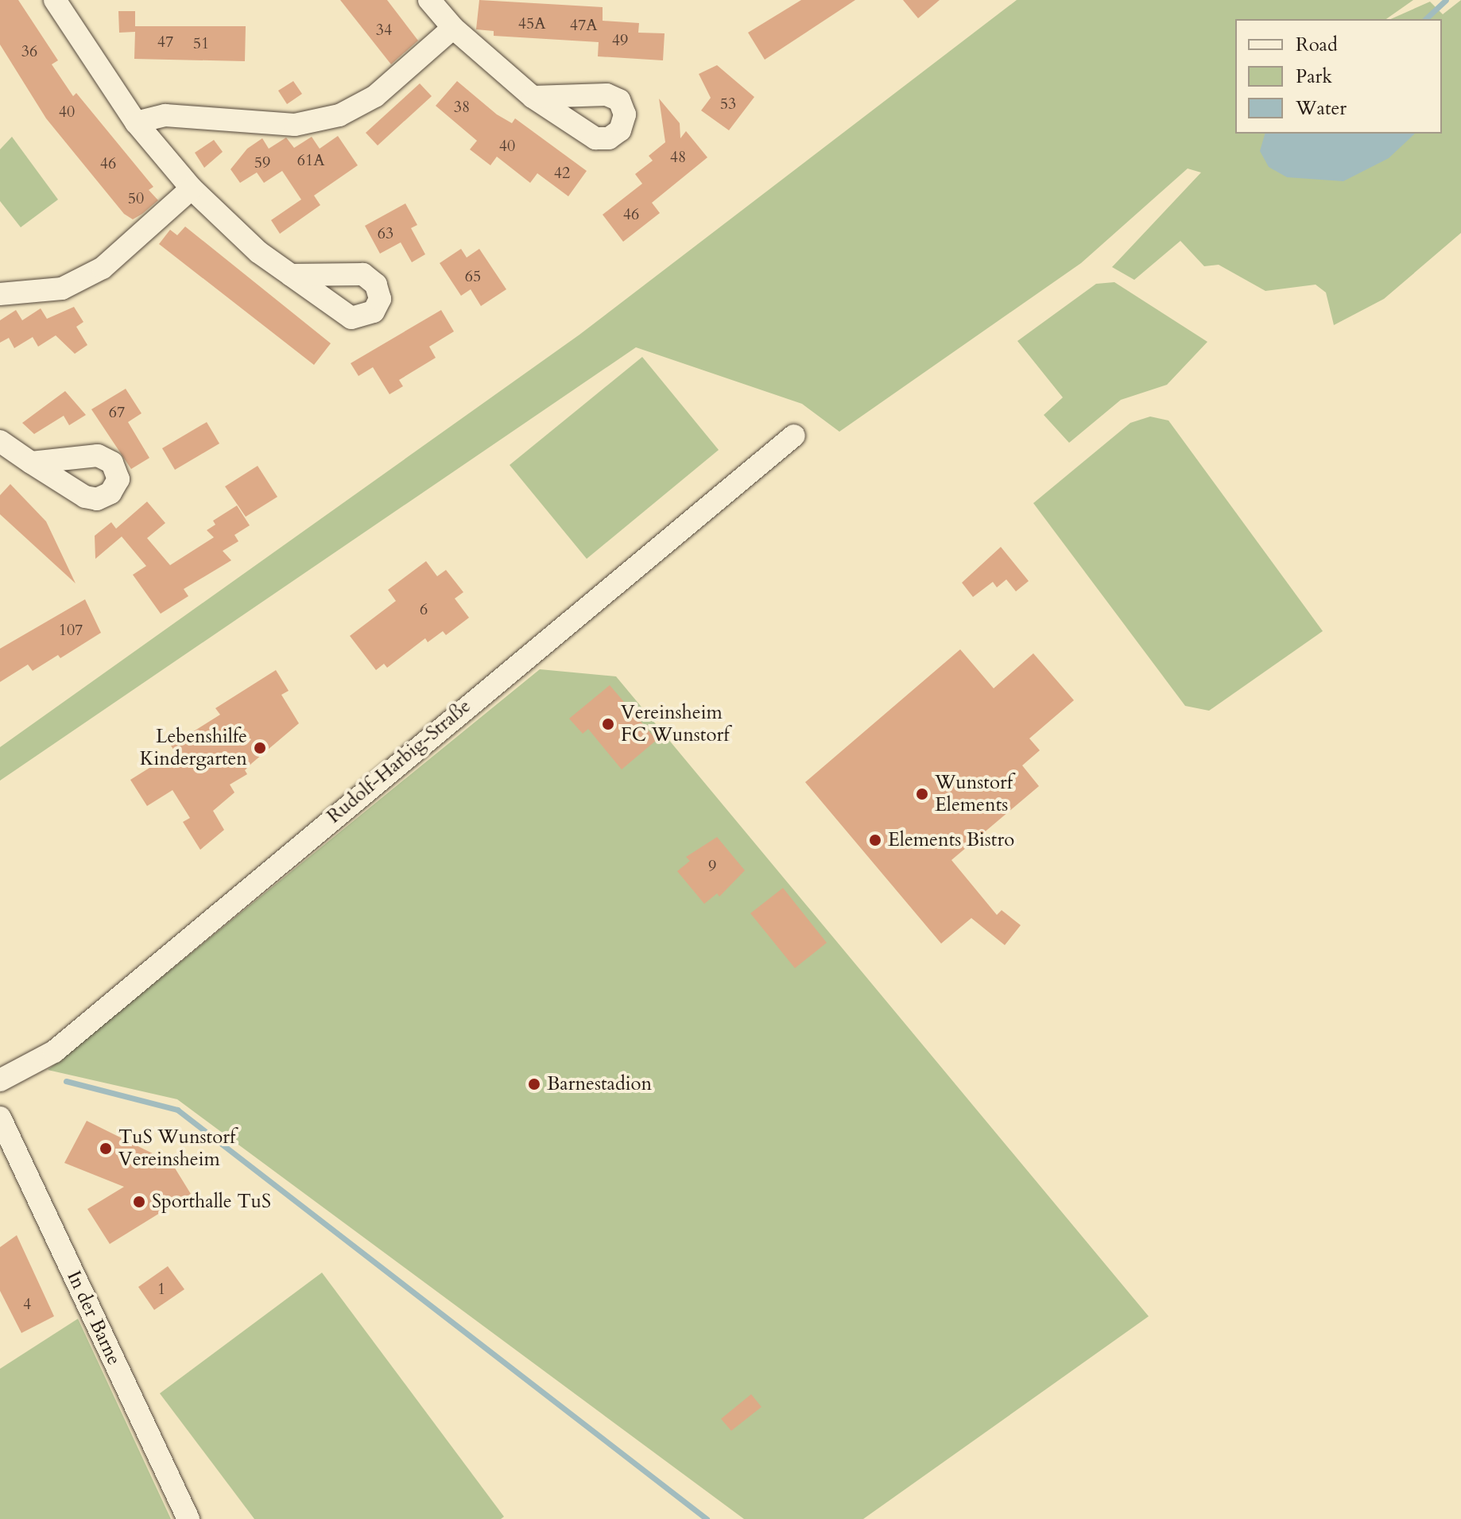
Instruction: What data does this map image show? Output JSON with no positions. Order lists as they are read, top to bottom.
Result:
{
  "streets": {
    "street": ["Rudolf-Harbig-Straße", "In der Barne"]
  },
  "places": [
    "Vereinsheim FC Wunstorf",
    "Lebenshilfe Kindergarten",
    "Wunstorf Elements",
    "Elements Bistro",
    "Barnestadion",
    "TuS Wunstorf Vereinsheim",
    "Sporthalle TuS"
  ],
  "house_numbers": [
    "45A",
    "47A",
    "34",
    "49",
    "47",
    "51",
    "36",
    "53",
    "38",
    "40",
    "40",
    "48",
    "61A",
    "59",
    "46",
    "42",
    "50",
    "46",
    "63",
    "65",
    "67",
    "6",
    "107",
    "9",
    "1",
    "4"
  ],
  "legend": ["Road", "Park", "Water"]
}
